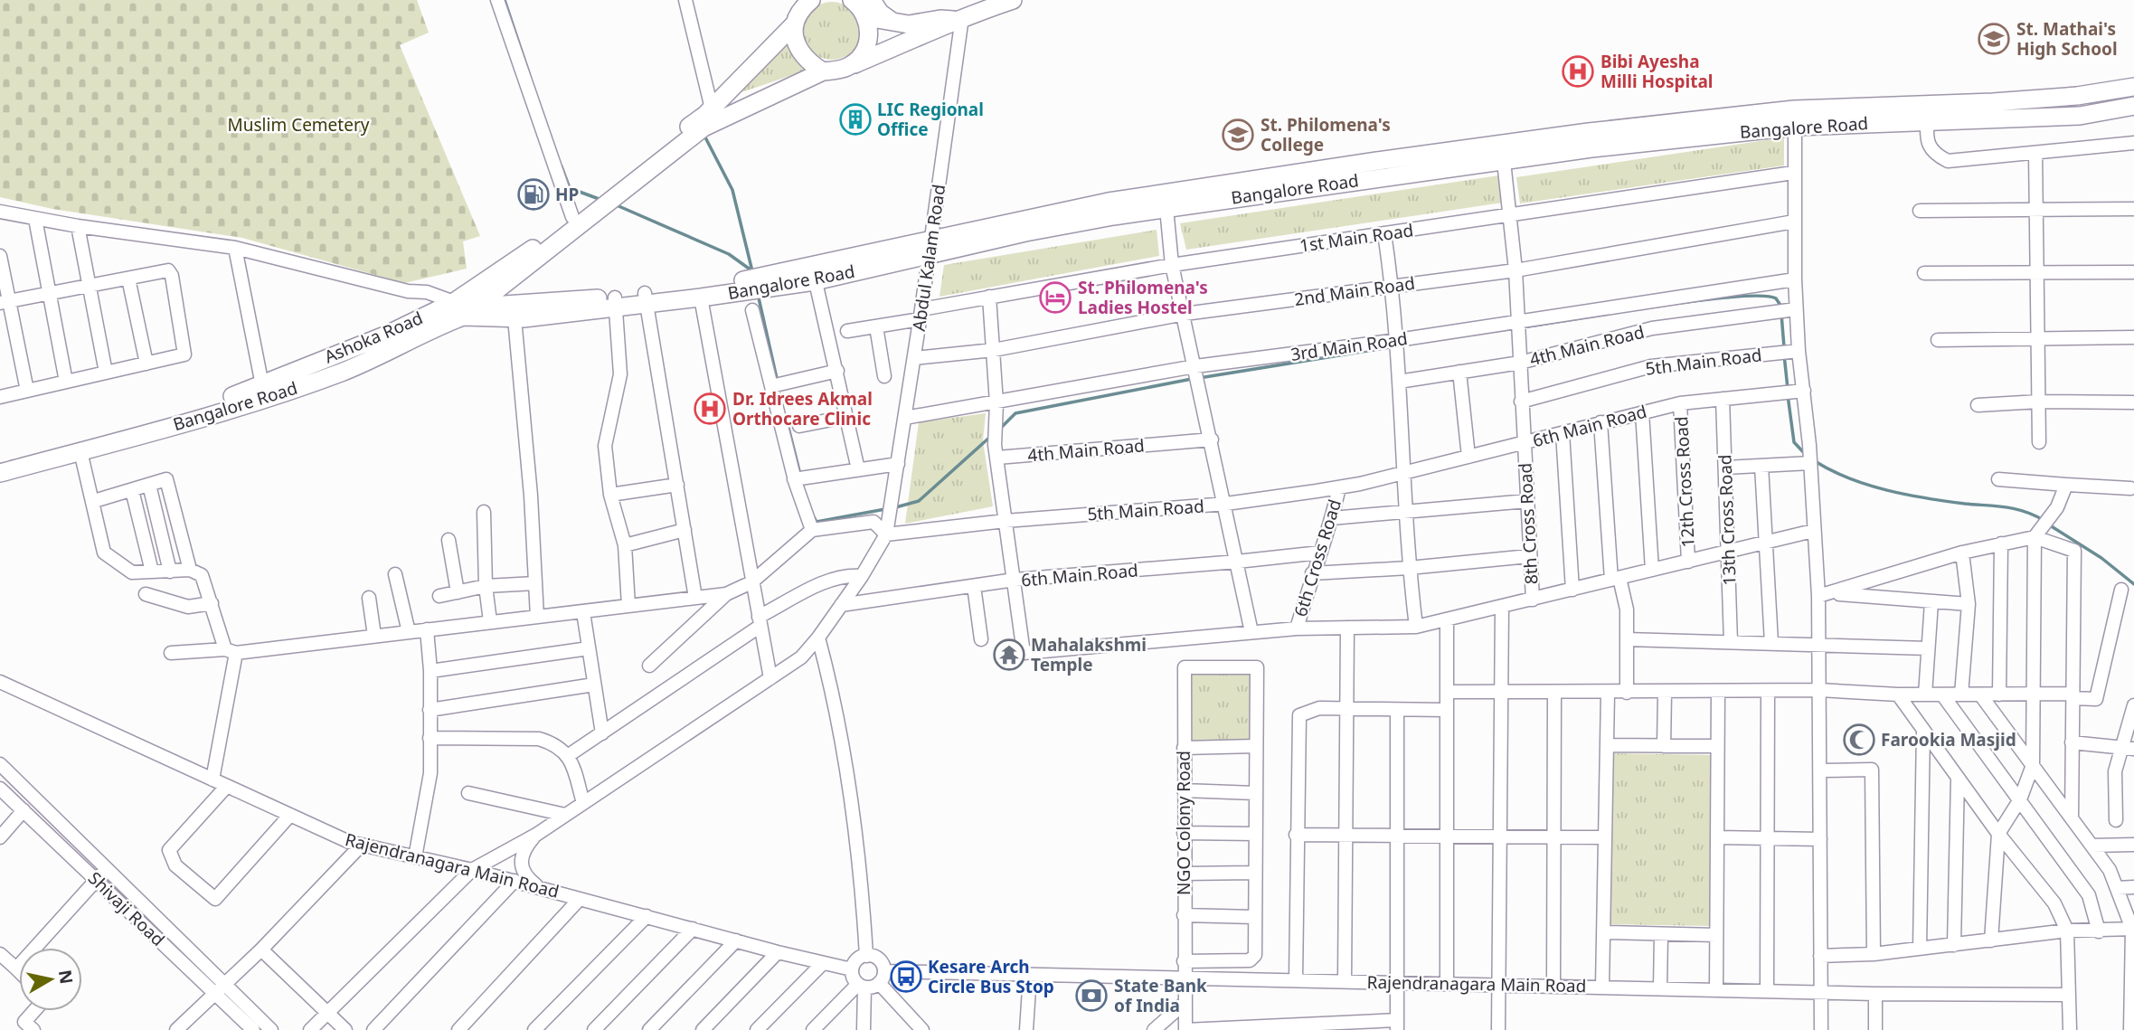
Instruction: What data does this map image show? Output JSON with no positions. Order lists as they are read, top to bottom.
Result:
{
  "streets": {
    "main road": ["Bangalore Road", "Ashoka Road"],
    "street": [
      "1st Main Road",
      "Abdul Kalam Road",
      "2nd Main Road",
      "4th Main Road",
      "3rd Main Road",
      "5th Main Road",
      "6th Main Road",
      "12th Cross Road",
      "13th Cross Road",
      "8th Cross Road",
      "6th Cross Road",
      "NGO Colony Road",
      "Rajendranagara Main Road",
      "Shivaji Road"
    ]
  },
  "crossings": [
    ["Bangalore Road", "Abdul Kalam Road"],
    ["Bangalore Road", "Ashoka Road"],
    ["Bangalore Road", "8th Cross Road"],
    ["1st Main Road", "Abdul Kalam Road"],
    ["1st Main Road", "8th Cross Road"],
    ["Abdul Kalam Road", "2nd Main Road"],
    ["Abdul Kalam Road", "3rd Main Road"],
    ["Abdul Kalam Road", "5th Main Road"],
    ["2nd Main Road", "8th Cross Road"],
    ["4th Main Road", "8th Cross Road"],
    ["3rd Main Road", "8th Cross Road"],
    ["5th Main Road", "6th Main Road"],
    ["5th Main Road", "8th Cross Road"],
    ["5th Main Road", "6th Cross Road"],
    ["6th Main Road", "12th Cross Road"],
    ["6th Main Road", "13th Cross Road"],
    ["6th Main Road", "8th Cross Road"],
    ["6th Main Road", "6th Cross Road"],
    ["NGO Colony Road", "Rajendranagara Main Road"]
  ],
  "parks": ["Muslim Cemetery"],
  "places": {
    "school or university": ["St. Mathai's High School", "St. Philomena's College"],
    "hospital": ["Bibi Ayesha Milli Hospital", "Dr. Idrees Akmal Orthocare Clinic"],
    "building": ["LIC Regional Office"],
    "fuel station": ["HP"],
    "hotel": ["St. Philomena's Ladies Hostel"],
    "temple": ["Mahalakshmi Temple"],
    "mosque": ["Farookia Masjid"],
    "bus stop": ["Kesare Arch Circle Bus Stop"],
    "bank": ["State Bank of India"]
  },
  "north": "right"
}
